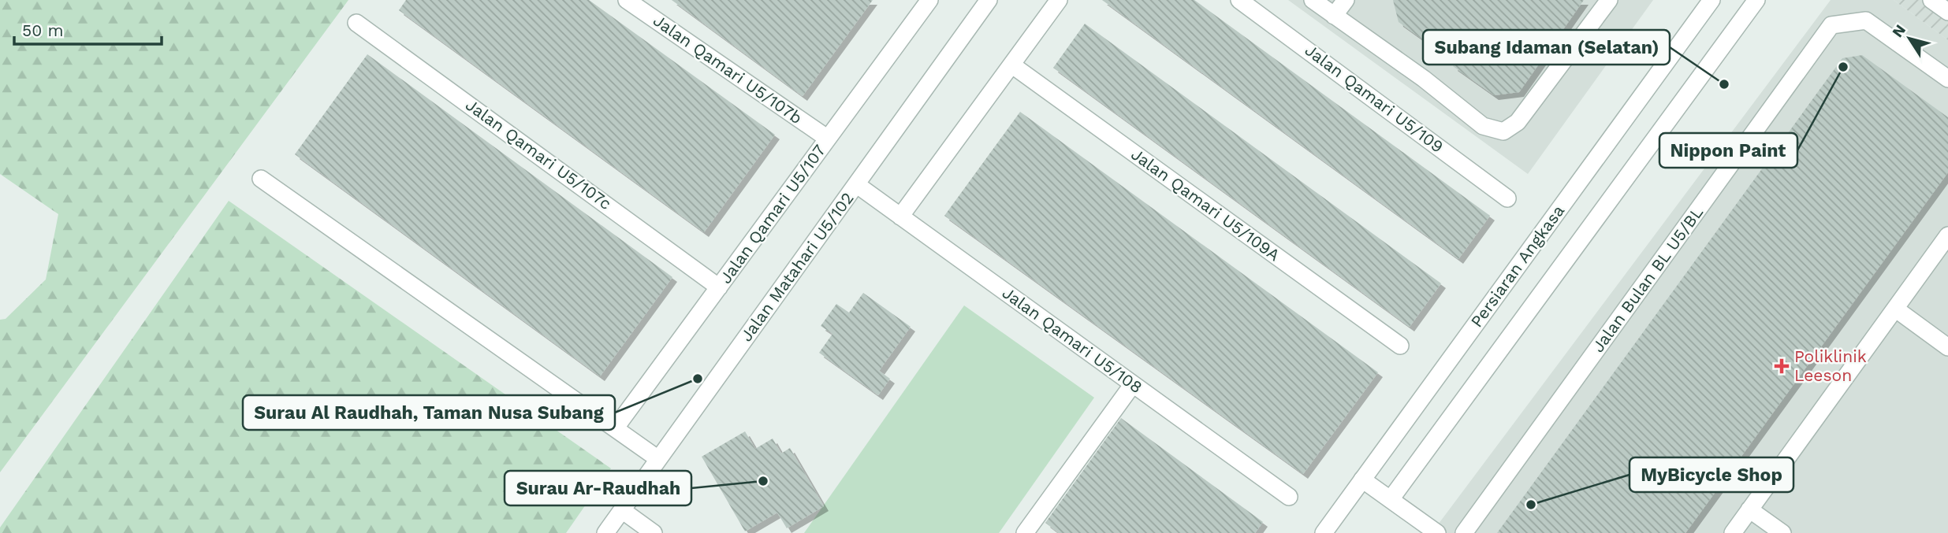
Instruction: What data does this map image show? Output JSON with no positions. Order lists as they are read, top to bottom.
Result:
{
  "streets": {
    "street": [
      "Jalan Qamari U5/107b",
      "Jalan Qamari U5/109",
      "Jalan Qamari U5/107c",
      "Jalan Qamari U5/109A",
      "Jalan Qamari U5/107",
      "Persiaran Angkasa",
      "Jalan Matahari U5/102",
      "Jalan Bulan BL U5/BL",
      "Jalan Qamari U5/108"
    ]
  },
  "crossings": [
    ["Jalan Qamari U5/107b", "Jalan Qamari U5/107"],
    ["Jalan Qamari U5/107c", "Jalan Qamari U5/107"],
    ["Jalan Matahari U5/102", "Jalan Qamari U5/108"]
  ],
  "places": {
    "other": [
      "Nippon Paint",
      "Subang Idaman (Selatan)",
      "Surau Al Raudhah, Taman Nusa Subang",
      "Surau Ar-Raudhah",
      "MyBicycle Shop"
    ],
    "health": ["Poliklinik Leeson"]
  },
  "scale_bar": "50 m",
  "north": "top left"
}
